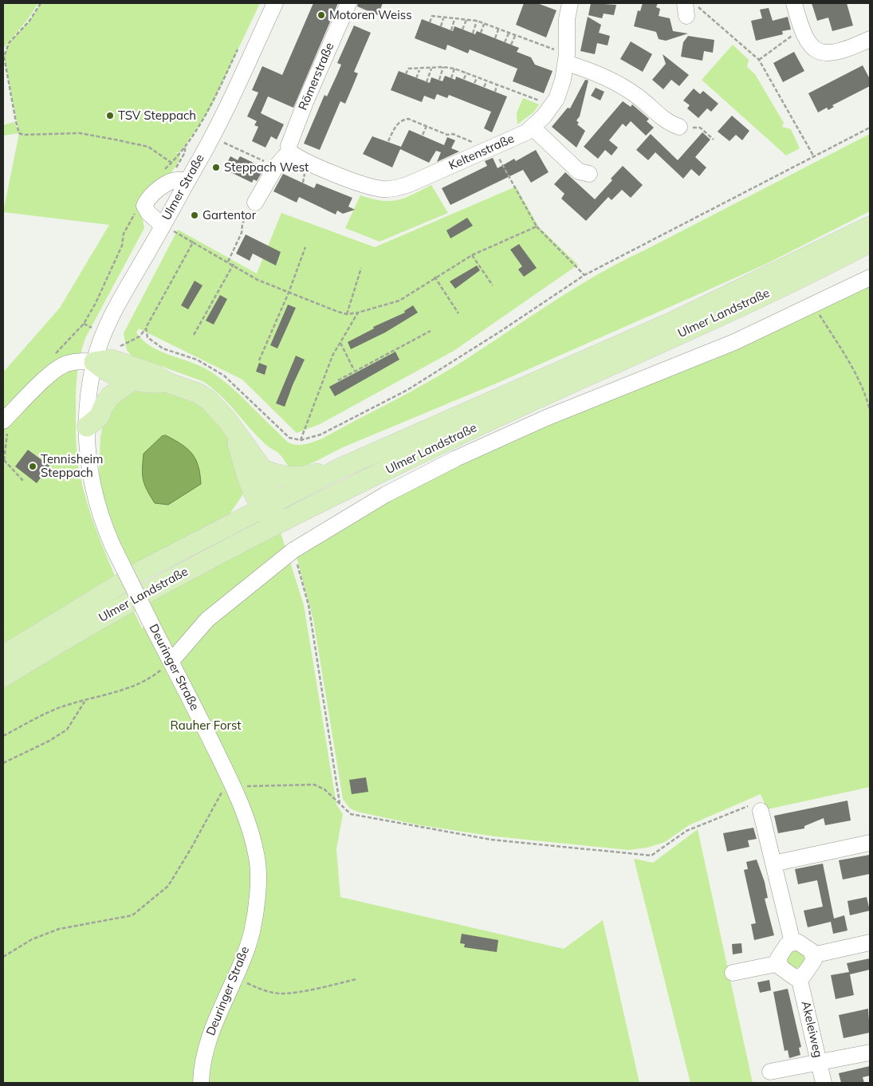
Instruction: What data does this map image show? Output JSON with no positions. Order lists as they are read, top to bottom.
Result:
{
  "streets": {
    "main road": ["Ulmer Landstraße"],
    "street": [
      "Römerstraße",
      "Keltenstraße",
      "Ulmer Straße",
      "Deuringer Straße",
      "Akeleiweg"
    ]
  },
  "crossings": [
    ["Römerstraße", "Keltenstraße"],
    ["Ulmer Straße", "Deuringer Straße"]
  ],
  "parks": ["Rauher Forst"],
  "places": [
    "Motoren Weiss",
    "TSV Steppach",
    "Steppach West",
    "Gartentor",
    "Tennisheim Steppach"
  ]
}
